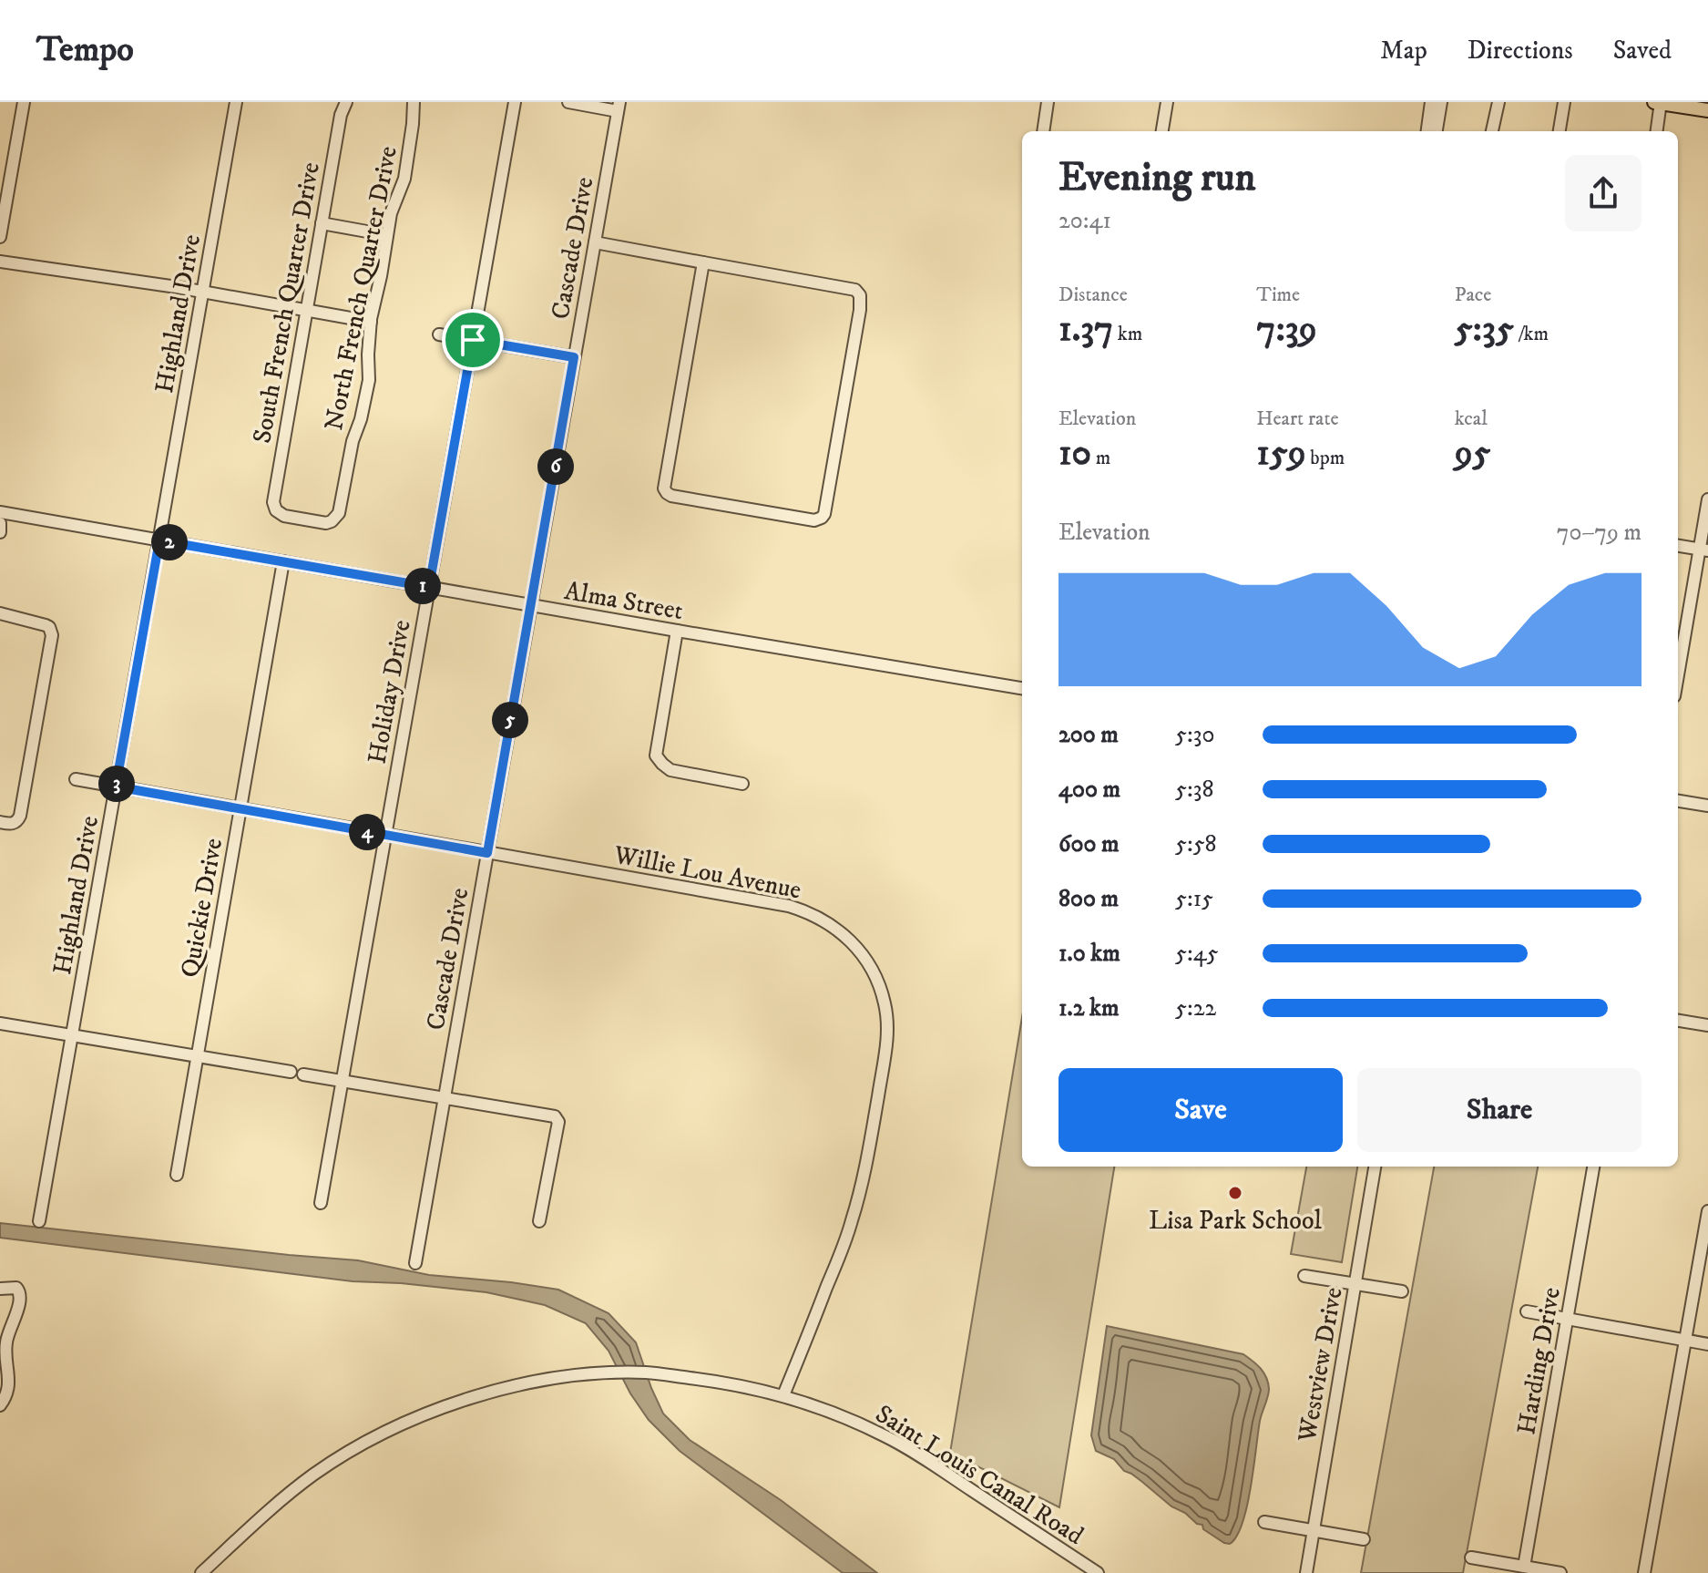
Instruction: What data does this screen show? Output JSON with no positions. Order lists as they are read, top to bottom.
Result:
{
  "streets": {
    "street": [
      "Cascade Drive",
      "North French Quarter Drive",
      "South French Quarter Drive",
      "Highland Drive",
      "Alma Street",
      "Holiday Drive",
      "Willie Lou Avenue",
      "Quickie Drive",
      "Harding Drive",
      "Westview Drive",
      "Saint Louis Canal Road"
    ]
  },
  "crossings": [
    ["Cascade Drive", "Alma Street"],
    ["Cascade Drive", "Willie Lou Avenue"],
    ["North French Quarter Drive", "South French Quarter Drive"],
    ["Highland Drive", "Alma Street"],
    ["Highland Drive", "Willie Lou Avenue"],
    ["Alma Street", "Holiday Drive"],
    ["Alma Street", "Quickie Drive"],
    ["Holiday Drive", "Willie Lou Avenue"],
    ["Willie Lou Avenue", "Quickie Drive"],
    ["Willie Lou Avenue", "Saint Louis Canal Road"]
  ],
  "places": ["Lisa Park School"],
  "page": {
    "header": "Tempo",
    "nav": ["Map", "Directions", "Saved"],
    "heading": ["Evening run", "20:41"],
    "stats": [
      ["Distance", "1.37 km"],
      ["Time", "7:39"],
      ["Pace", "5:35 /km"],
      ["Elevation", "10 m"],
      ["Heart rate", "159 bpm"],
      ["kcal", "95"]
    ],
    "pins": [
      "6",
      "2",
      "1",
      "5",
      "3",
      "4"
    ],
    "chart": ["Elevation", "70–79 m"],
    "list": [
      {
        "name": "200 m",
        "note": "5:30"
      },
      {
        "name": "400 m",
        "note": "5:38"
      },
      {
        "name": "600 m",
        "note": "5:58"
      },
      {
        "name": "800 m",
        "note": "5:15"
      },
      {
        "name": "1.0 km",
        "note": "5:45"
      },
      {
        "name": "1.2 km",
        "note": "5:22"
      }
    ],
    "buttons": ["Save", "Share"]
  }
}
